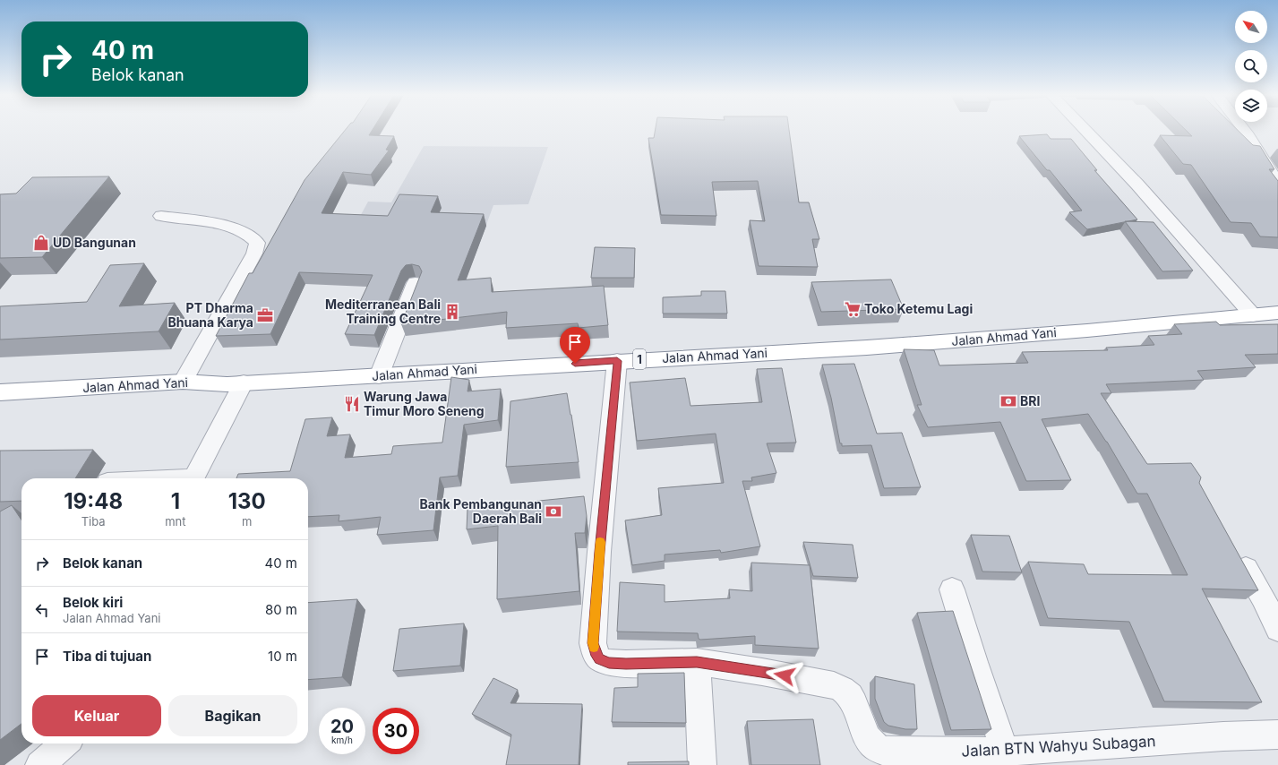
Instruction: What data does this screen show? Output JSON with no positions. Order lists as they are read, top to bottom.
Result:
{
  "streets": {
    "highway": ["Jalan Ahmad Yani", "1"],
    "street": ["Jalan BTN Wahyu Subagan"]
  },
  "crossings": [
    ["Jalan Ahmad Yani", "Jalan BTN Wahyu Subagan"]
  ],
  "places": {
    "shop": ["UD Bangunan"],
    "supermarket": ["Toko Ketemu Lagi"],
    "building": ["Mediterranean Bali Training Centre"],
    "office": ["PT Dharma Bhuana Karya"],
    "bank": ["BRI", "Bank Pembangunan Daerah Bali"],
    "restaurant": ["Warung Jawa Timur Moro Seneng"]
  },
  "north": "top left",
  "page": {
    "turn": ["40 m", "Belok kanan"],
    "eta": [
      "19:48",
      "Tiba",
      "1",
      "mnt",
      "130",
      "m"
    ],
    "list": [
      {
        "name": "Belok kanan",
        "value": "40 m"
      },
      {
        "name": "Belok kiri",
        "note": "Jalan Ahmad Yani",
        "value": "80 m"
      },
      {
        "name": "Tiba di tujuan",
        "value": "10 m"
      }
    ],
    "buttons": ["Keluar", "Bagikan"],
    "speed": "20 km/h",
    "limit": "30"
  }
}
